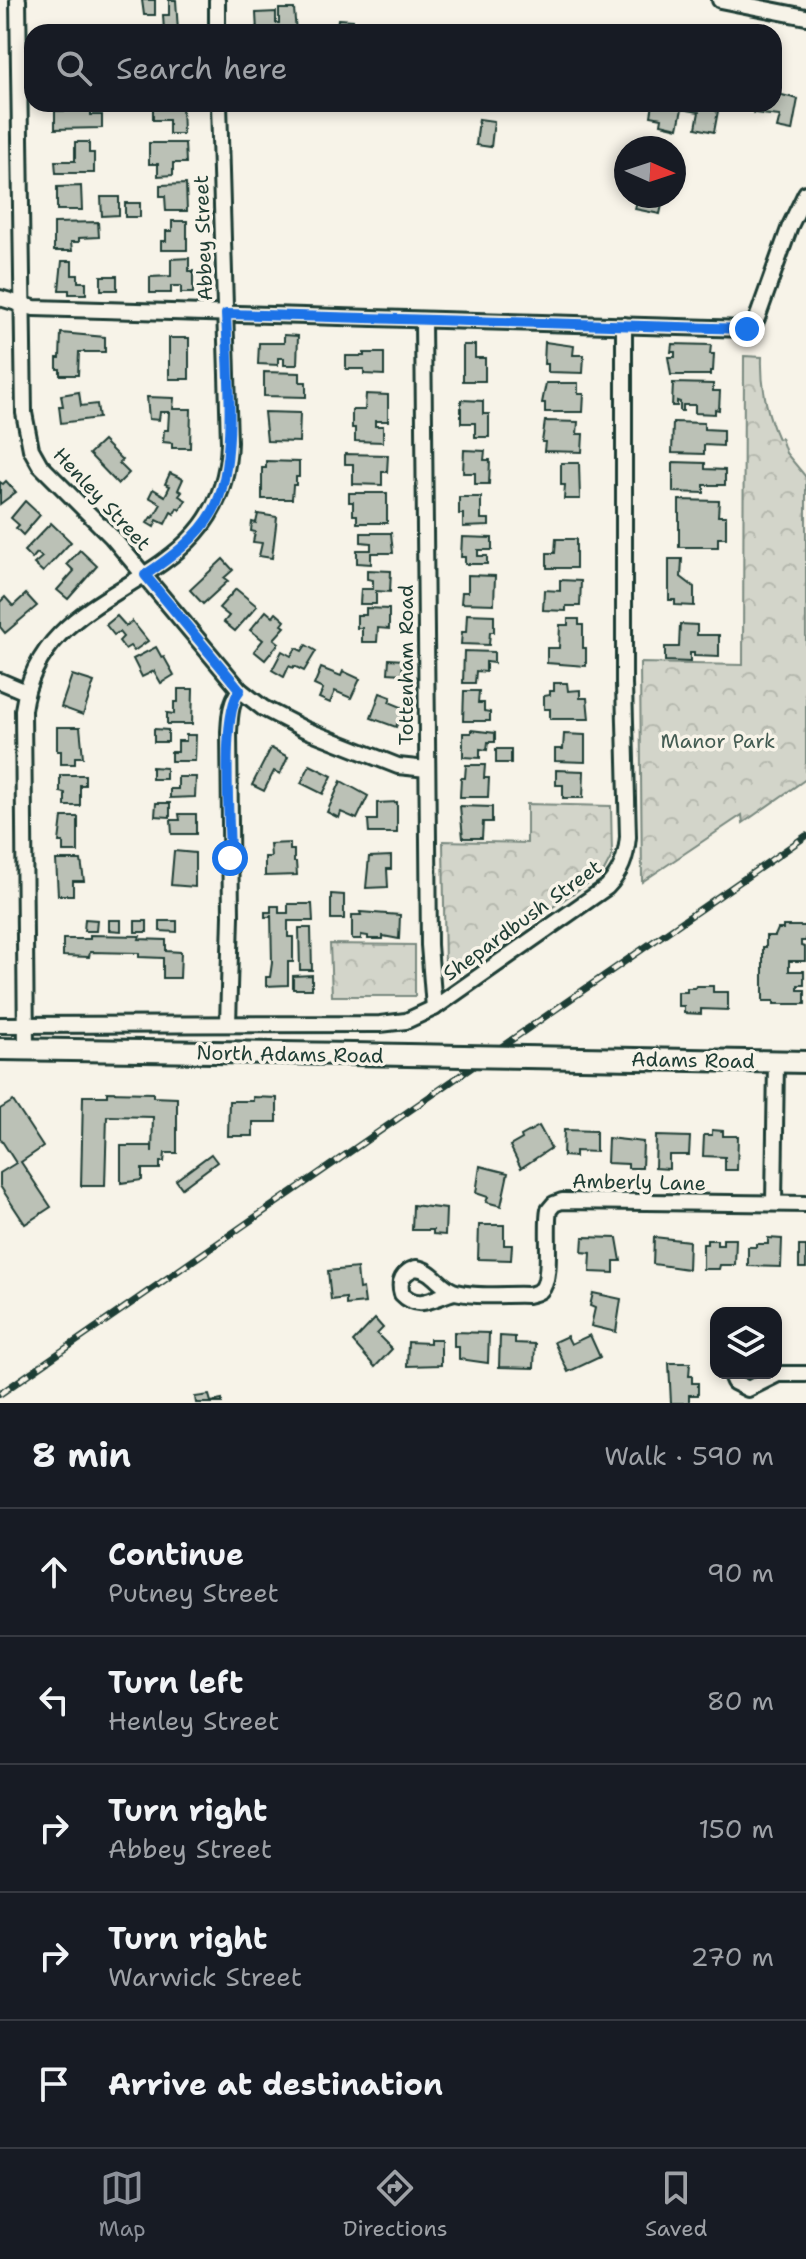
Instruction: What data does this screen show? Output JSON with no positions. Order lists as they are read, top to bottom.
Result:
{
  "streets": {
    "main road": ["North Adams Road", "Adams Road"],
    "street": [
      "Abbey Street",
      "Henley Street",
      "Tottenham Road",
      "Shepardbush Street",
      "Amberly Lane"
    ]
  },
  "crossings": [
    ["Abbey Street", "Henley Street"],
    ["Abbey Street", "Shepardbush Street"],
    ["Abbey Street", "North Adams Road"],
    ["Henley Street", "Tottenham Road"],
    ["Tottenham Road", "Shepardbush Street"],
    ["North Adams Road", "Adams Road"]
  ],
  "parks": ["Manor Park"],
  "north": "right",
  "page": {
    "search": "Search here",
    "heading": ["8 min", "Walk · 590 m"],
    "list": [
      ["Continue", "Putney Street", "90 m"],
      ["Turn left", "Henley Street", "80 m"],
      ["Turn right", "Abbey Street", "150 m"],
      ["Turn right", "Warwick Street", "270 m"],
      "Arrive at destination"
    ],
    "nav": ["Map", "Directions", "Saved"]
  }
}
